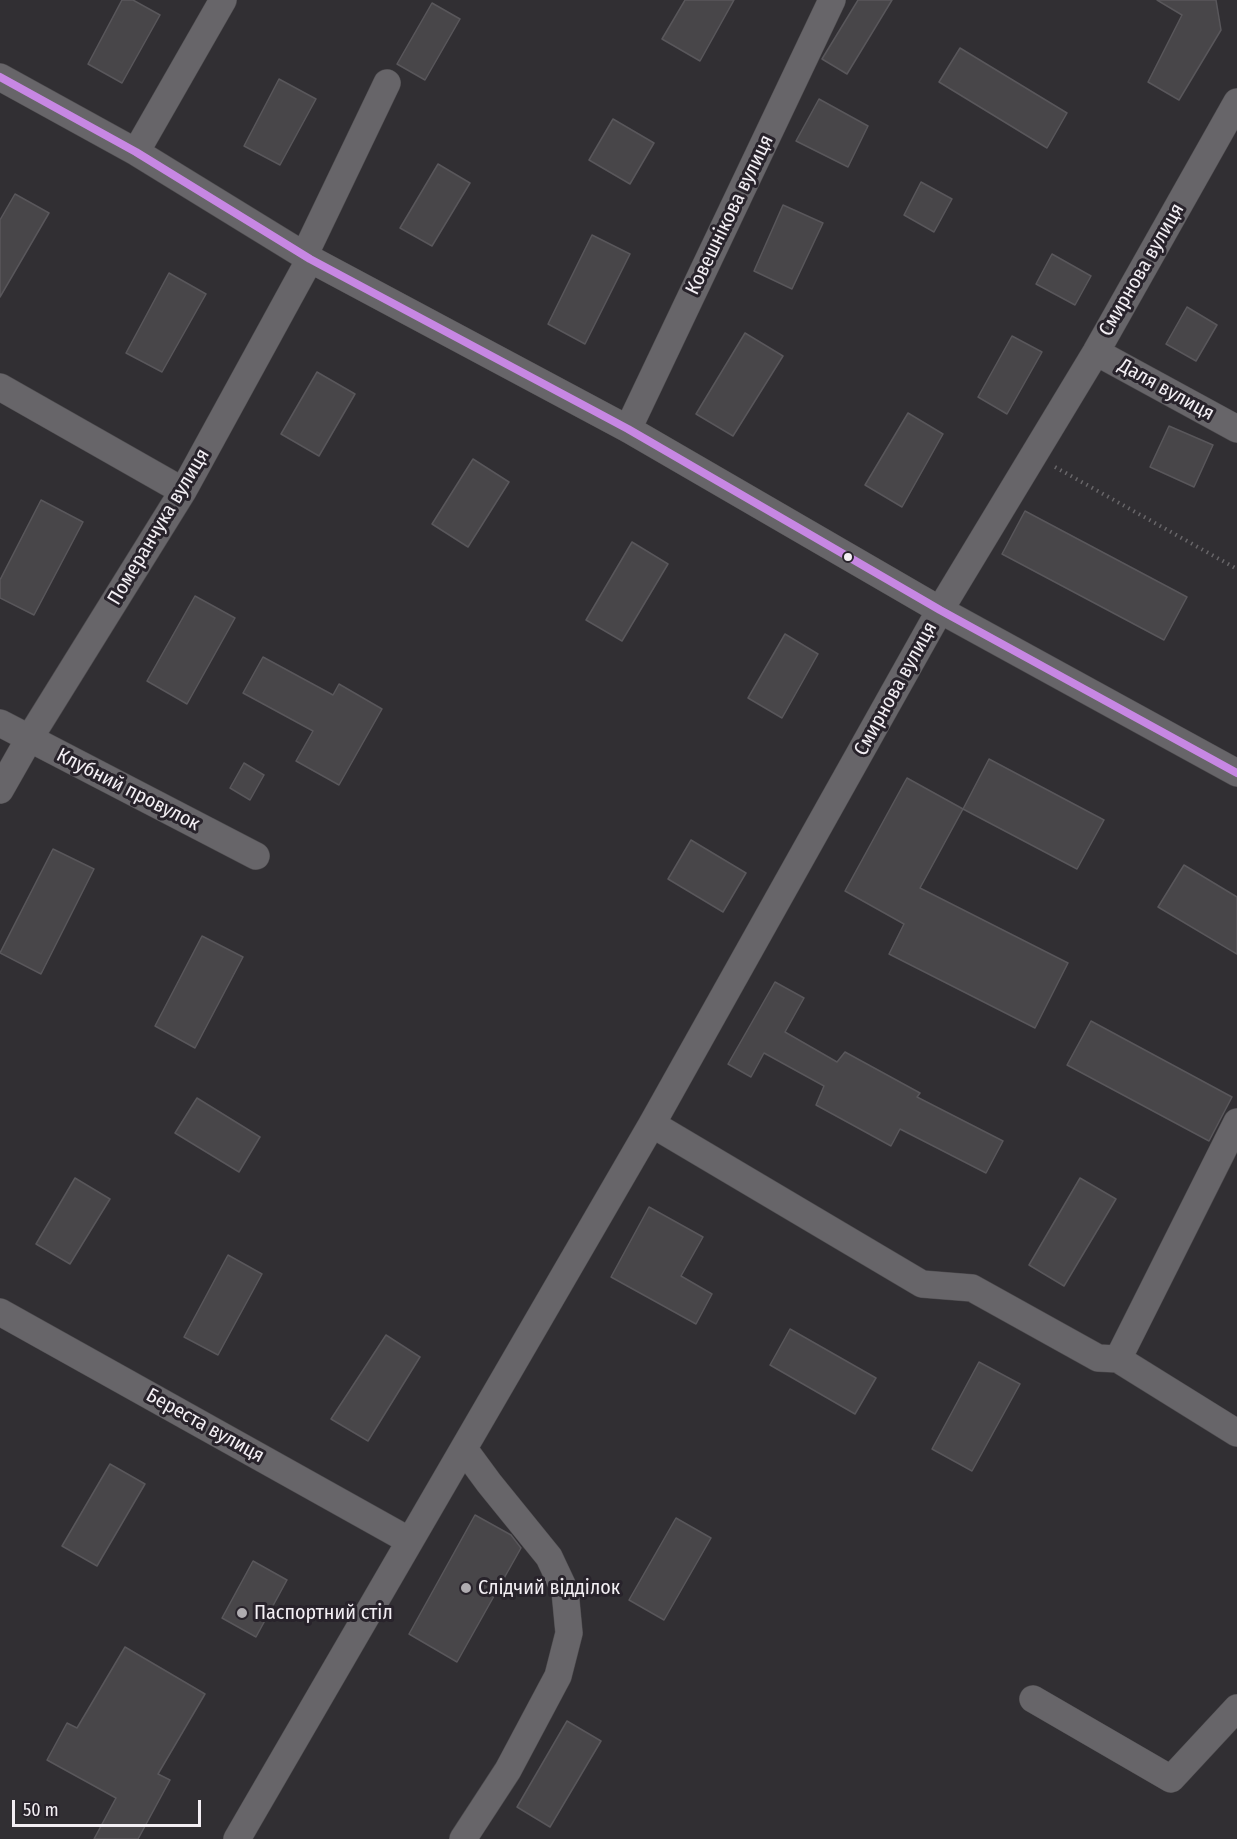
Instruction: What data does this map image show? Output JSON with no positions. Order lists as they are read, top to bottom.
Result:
{
  "streets": {
    "street": [
      "Ковешнікова вулиця",
      "Смирнова вулиця",
      "Даля вулиця",
      "Померанчука вулиця",
      "Клубний провулок",
      "Береста вулиця"
    ]
  },
  "crossings": [
    ["Смирнова вулиця", "Даля вулиця"],
    ["Смирнова вулиця", "Береста вулиця"],
    ["Померанчука вулиця", "Клубний провулок"]
  ],
  "places": ["Слідчий відділок", "Паспортний стіл"],
  "scale_bar": "50 m"
}
